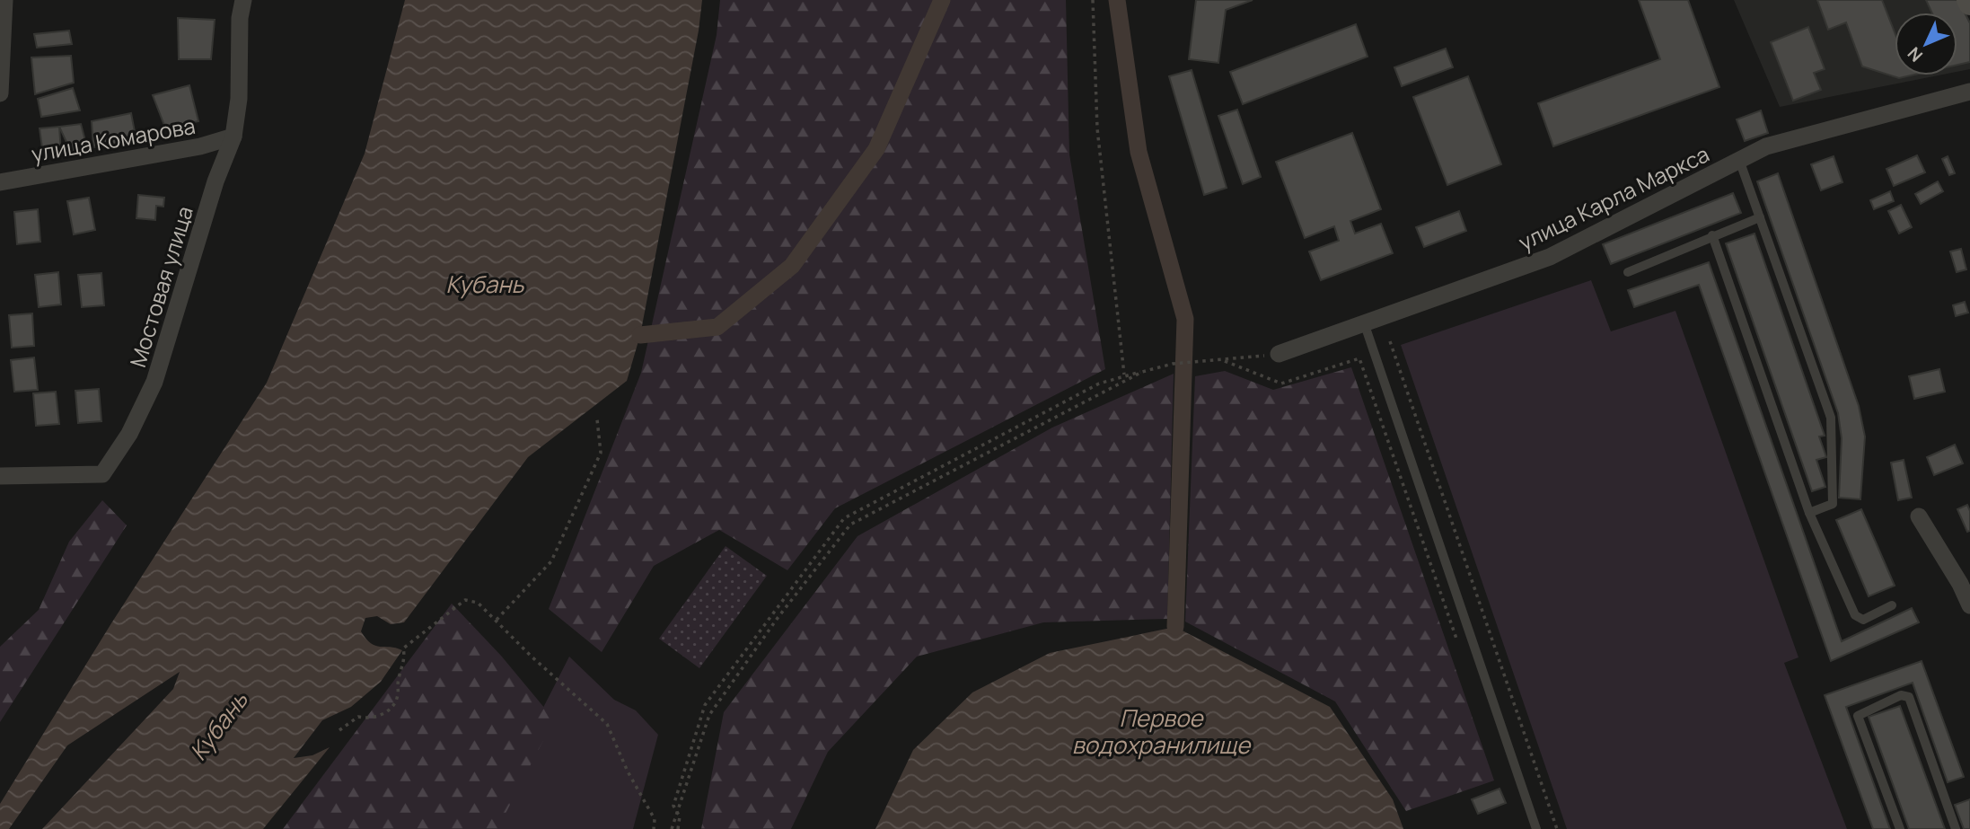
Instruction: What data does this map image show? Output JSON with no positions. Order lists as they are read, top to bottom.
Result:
{
  "streets": {
    "street": ["улица Комарова", "улица Карла Маркса", "Мостовая улица"]
  },
  "crossings": [
    ["улица Комарова", "Мостовая улица"]
  ],
  "water": ["Кубань", "Первое водохранилище"],
  "north": "bottom left"
}
